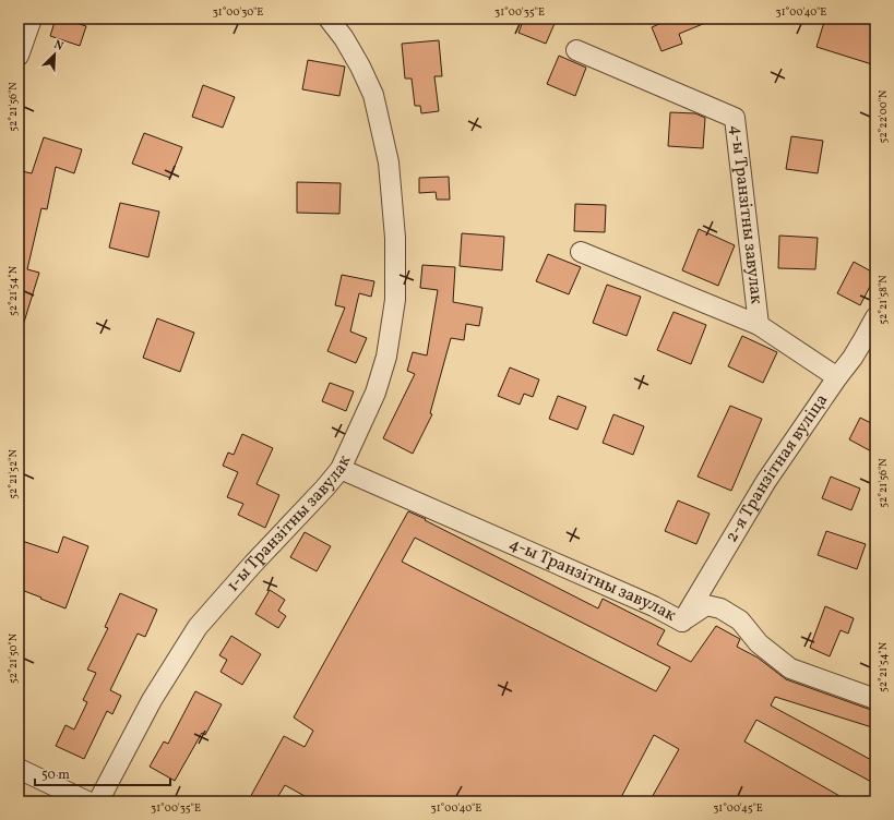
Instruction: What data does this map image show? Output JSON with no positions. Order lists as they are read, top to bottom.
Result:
{
  "streets": {
    "street": ["4-ы Транзітны завулак", "2-я Транзітная вуліца", "1-ы Транзітны завулак"]
  },
  "crossings": [
    ["4-ы Транзітны завулак", "2-я Транзітная вуліца"],
    ["4-ы Транзітны завулак", "1-ы Транзітны завулак"]
  ],
  "scale_bar": "50 m",
  "north": "top right",
  "coordinates": [
    "31°00'30\"E",
    "31°00'35\"E",
    "31°00'40\"E",
    "52°21'56\"N",
    "52°22'00\"N",
    "52°21'54\"N",
    "52°21'58\"N",
    "52°21'52\"N",
    "52°21'50\"N",
    "31°00'45\"E"
  ]
}
